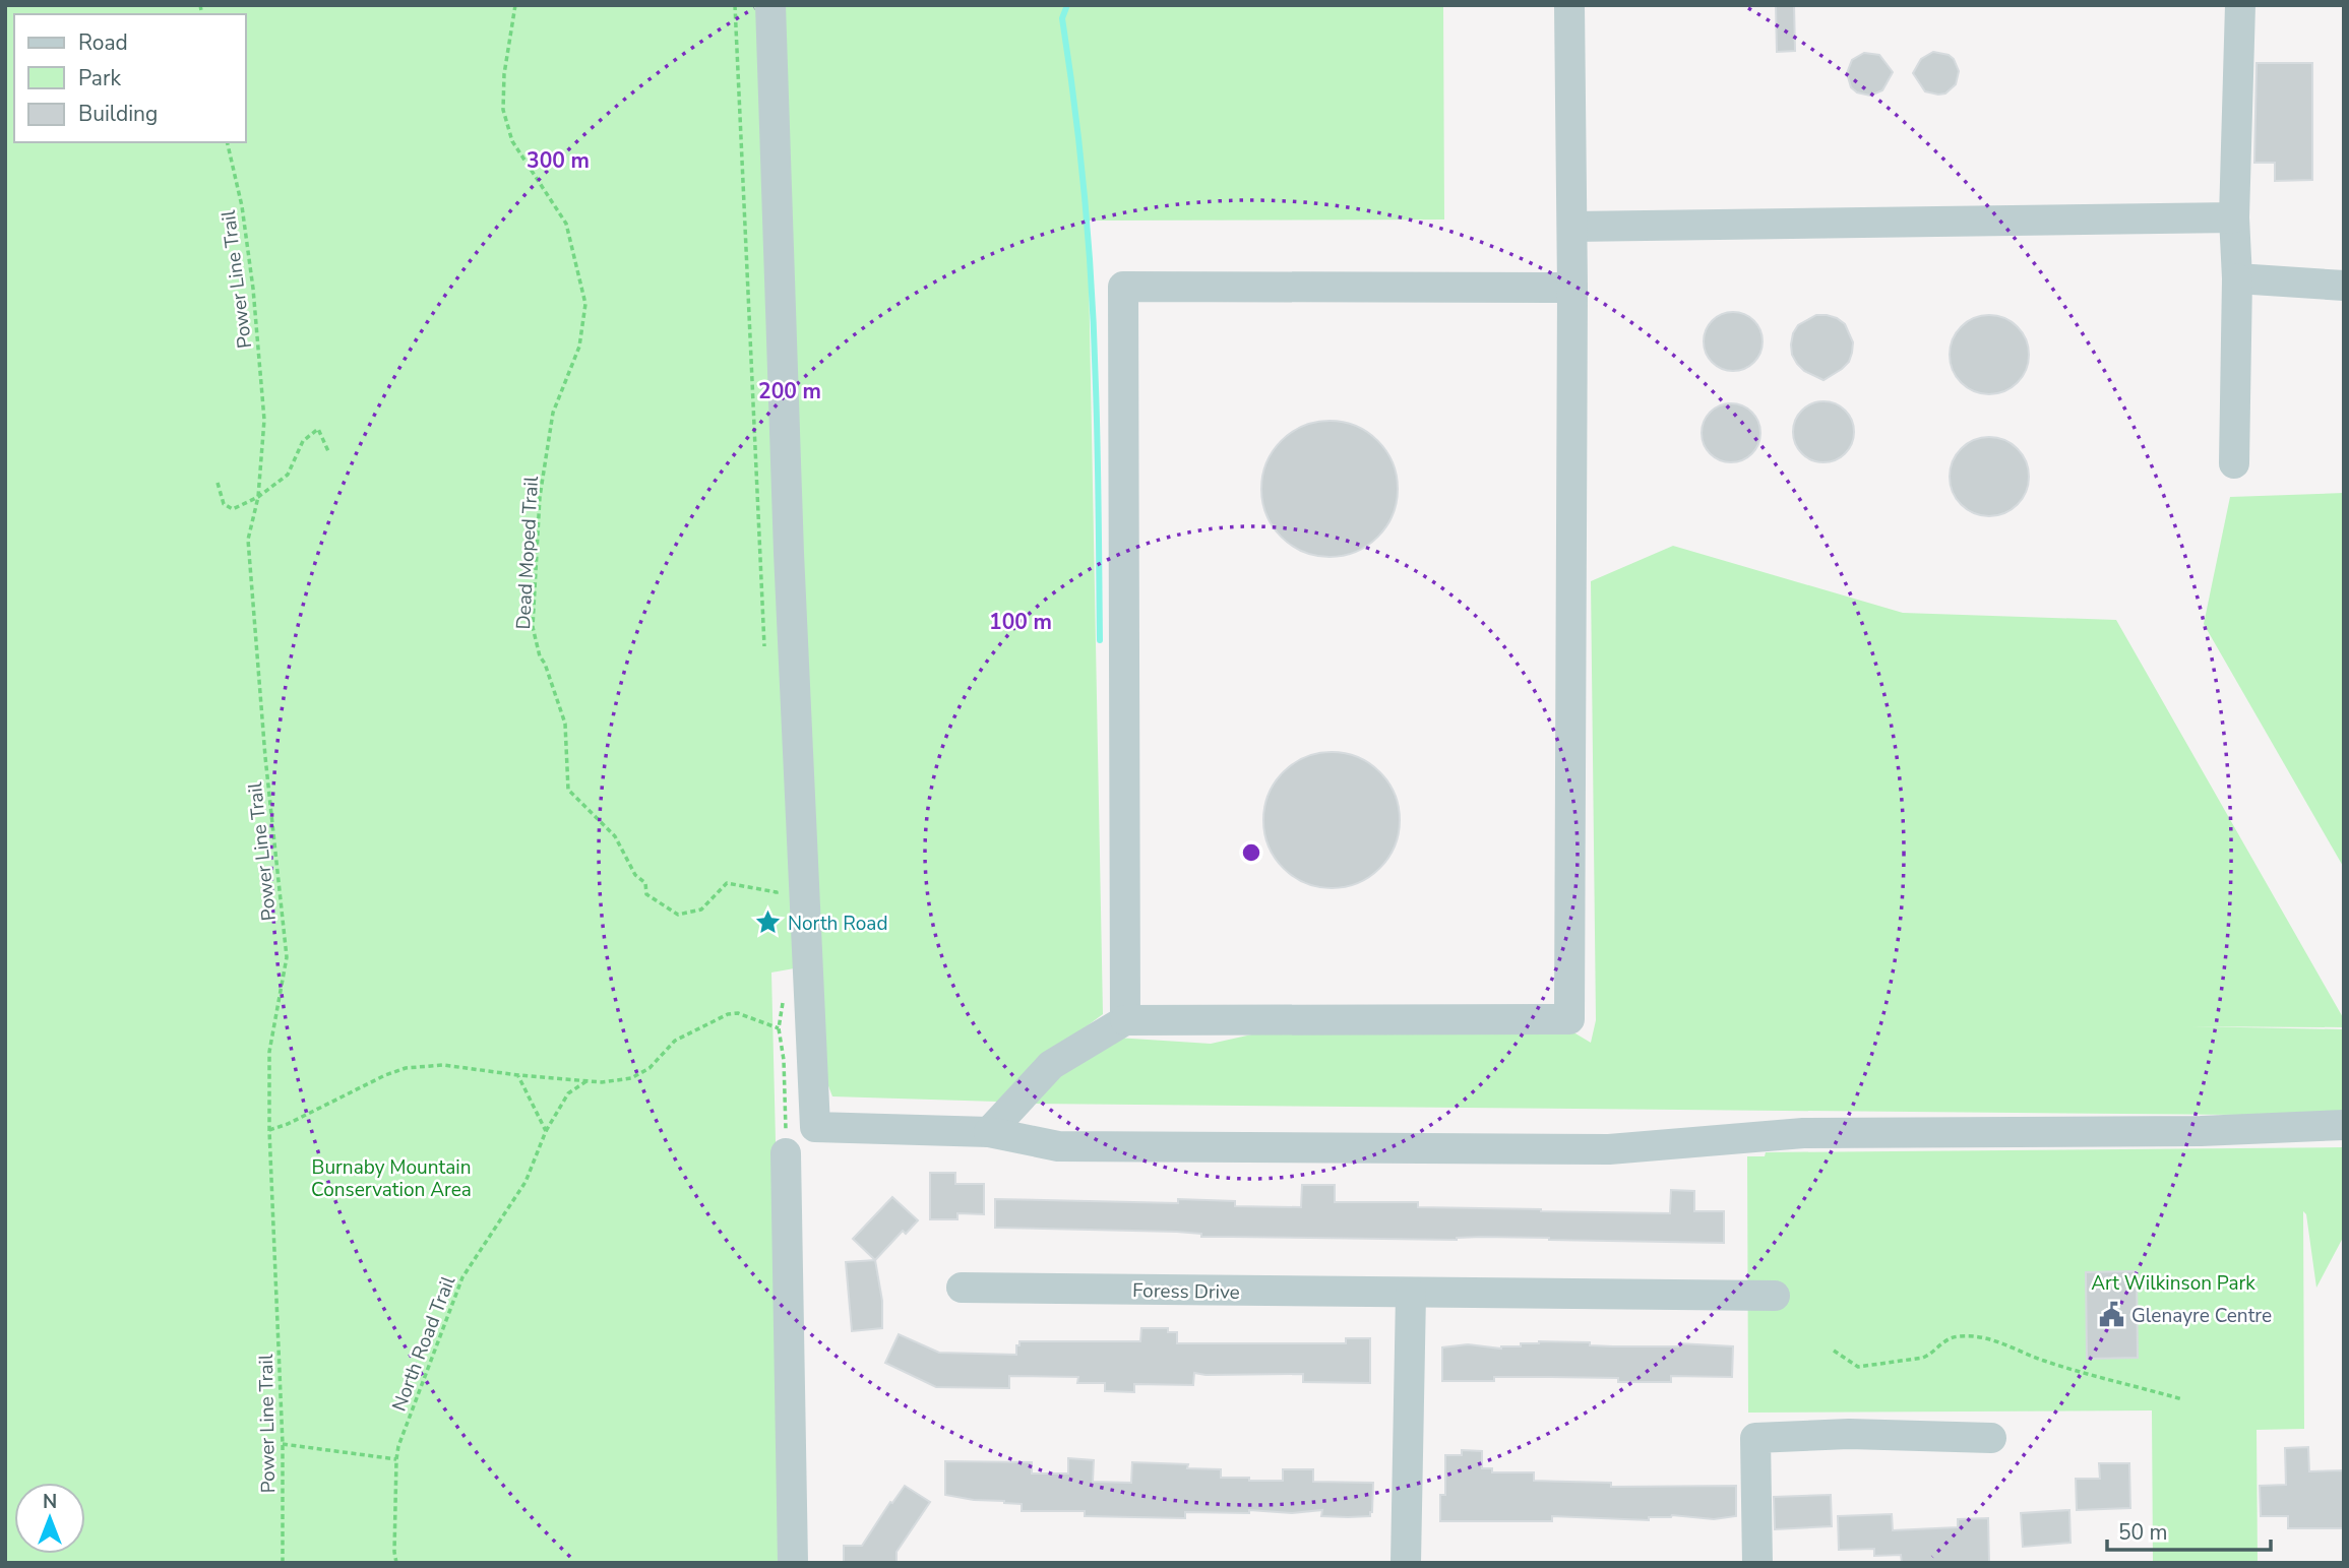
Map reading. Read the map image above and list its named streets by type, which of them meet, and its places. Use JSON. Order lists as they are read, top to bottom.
{
  "streets": {
    "street": ["Foress Drive"],
    "path": ["Power Line Trail", "Dead Moped Trail", "North Road Trail"]
  },
  "parks": ["Burnaby Mountain Conservation Area", "Art Wilkinson Park"],
  "places": {
    "place": ["North Road"],
    "public building": ["Glenayre Centre"]
  },
  "legend": ["Road", "Park", "Building"],
  "scale_bar": "50 m",
  "north": "top",
  "rings": ["300 m", "200 m", "100 m"]
}
